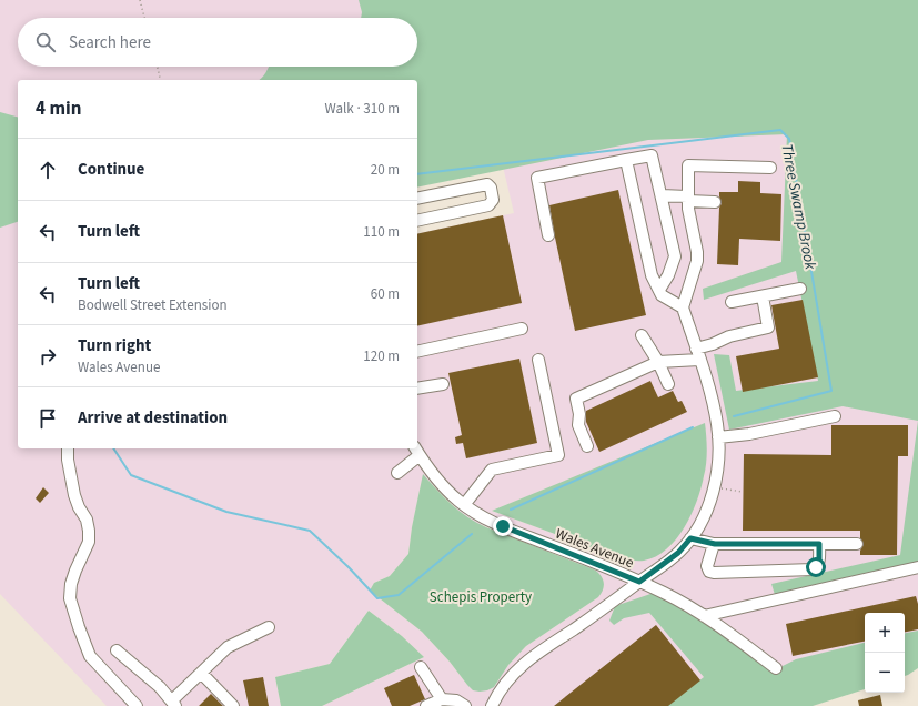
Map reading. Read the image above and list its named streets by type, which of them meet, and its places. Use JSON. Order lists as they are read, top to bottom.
{
  "streets": {
    "street": ["Wales Avenue"]
  },
  "water": ["Three Swamp Brook"],
  "parks": ["Schepis Property"],
  "page": {
    "search": "Search here",
    "heading": ["4 min", "Walk · 310 m"],
    "list": [
      ["Continue", "20 m"],
      ["Turn left", "110 m"],
      ["Turn left", "Bodwell Street Extension", "60 m"],
      ["Turn right", "Wales Avenue", "120 m"],
      "Arrive at destination"
    ],
    "map_buttons": ["+", "−"]
  }
}
